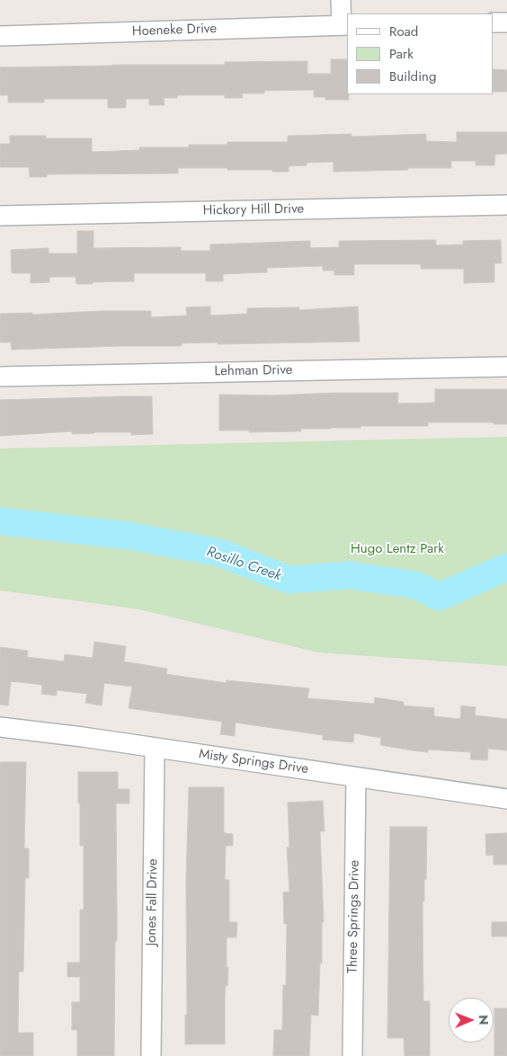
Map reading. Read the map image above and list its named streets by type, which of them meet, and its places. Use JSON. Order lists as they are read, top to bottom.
{
  "streets": {
    "street": [
      "Hoeneke Drive",
      "Hickory Hill Drive",
      "Lehman Drive",
      "Misty Springs Drive",
      "Jones Fall Drive",
      "Three Springs Drive"
    ]
  },
  "crossings": [
    ["Misty Springs Drive", "Jones Fall Drive"],
    ["Misty Springs Drive", "Three Springs Drive"]
  ],
  "water": ["Rosillo Creek"],
  "parks": ["Hugo Lentz Park"],
  "legend": ["Road", "Park", "Building"],
  "north": "right"
}
